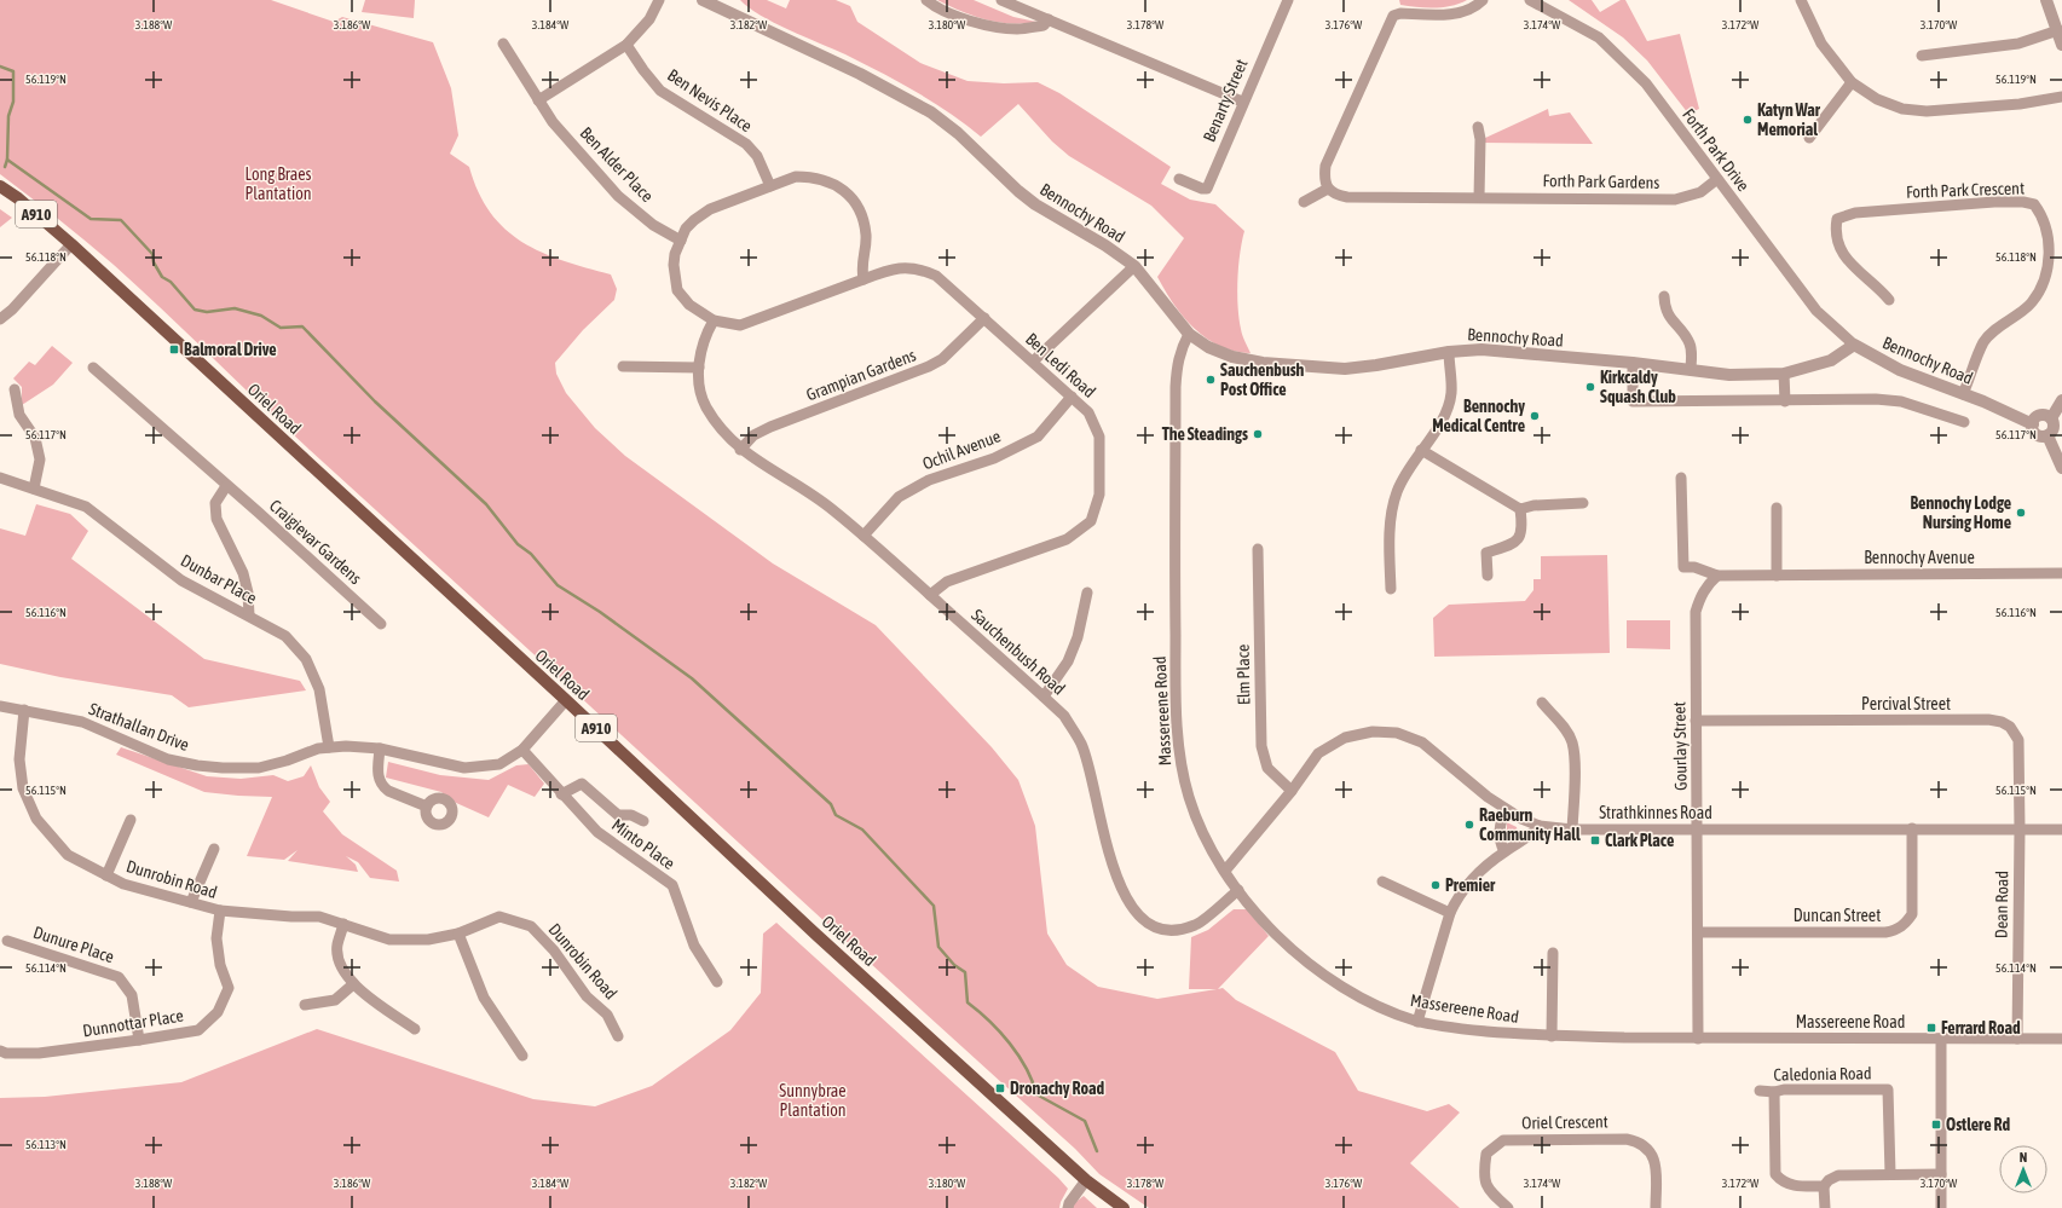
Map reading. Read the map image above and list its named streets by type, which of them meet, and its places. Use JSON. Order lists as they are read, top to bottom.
{
  "streets": {
    "main road": ["A910", "Oriel Road"],
    "street": [
      "Ben Nevis Place",
      "Benarty Street",
      "Forth Park Drive",
      "Ben Alder Place",
      "Forth Park Gardens",
      "Forth Park Crescent",
      "Bennochy Road",
      "Ben Ledi Road",
      "Grampian Gardens",
      "Ochil Avenue",
      "Craigievar Gardens",
      "Bennochy Avenue",
      "Dunbar Place",
      "Sauchenbush Road",
      "Elm Place",
      "Percival Street",
      "Massereene Road",
      "Strathallan Drive",
      "Gourlay Street",
      "Strathkinnes Road",
      "Minto Place",
      "Dunrobin Road",
      "Dean Road",
      "Duncan Street",
      "Dunure Place",
      "Dunnottar Place",
      "Caledonia Road",
      "Oriel Crescent"
    ]
  },
  "crossings": [
    ["Ben Nevis Place", "Ben Alder Place"],
    ["Ben Nevis Place", "Ben Ledi Road"],
    ["Ben Nevis Place", "Sauchenbush Road"],
    ["Forth Park Drive", "Forth Park Gardens"],
    ["Forth Park Drive", "Bennochy Road"],
    ["Ben Alder Place", "Ben Ledi Road"],
    ["Ben Alder Place", "Sauchenbush Road"],
    ["Forth Park Crescent", "Bennochy Road"],
    ["Bennochy Road", "Massereene Road"],
    ["Ben Ledi Road", "Grampian Gardens"],
    ["Ben Ledi Road", "Ochil Avenue"],
    ["Ben Ledi Road", "Sauchenbush Road"],
    ["Grampian Gardens", "Sauchenbush Road"],
    ["Oriel Road", "Strathallan Drive"],
    ["Ochil Avenue", "Sauchenbush Road"],
    ["Bennochy Avenue", "Gourlay Street"],
    ["Dunbar Place", "Strathallan Drive"],
    ["Sauchenbush Road", "Massereene Road"],
    ["Elm Place", "Strathkinnes Road"],
    ["Percival Street", "Gourlay Street"],
    ["Percival Street", "Strathkinnes Road"],
    ["Percival Street", "Dean Road"],
    ["Massereene Road", "Gourlay Street"],
    ["Massereene Road", "Strathkinnes Road"],
    ["Massereene Road", "Dean Road"],
    ["Strathallan Drive", "Minto Place"],
    ["Strathallan Drive", "Dunrobin Road"],
    ["Gourlay Street", "Strathkinnes Road"],
    ["Gourlay Street", "Duncan Street"],
    ["Strathkinnes Road", "Dean Road"],
    ["Strathkinnes Road", "Duncan Street"],
    ["Dunrobin Road", "Dunnottar Place"],
    ["Dunure Place", "Dunnottar Place"]
  ],
  "parks": ["Long Braes Plantation", "Sunnybrae Plantation"],
  "places": {
    "other": [
      "Katyn War Memorial",
      "Sauchenbush Post Office",
      "Kirkcaldy Squash Club",
      "Bennochy Medical Centre",
      "The Steadings",
      "Bennochy Lodge Nursing Home",
      "Raeburn Community Hall",
      "Premier"
    ],
    "transit": [
      "Balmoral Drive",
      "Clark Place",
      "Ferrard Road",
      "Dronachy Road",
      "Ostlere Rd"
    ]
  },
  "north": "top",
  "coordinates": [
    "3.188°W",
    "3.186°W",
    "3.184°W",
    "3.182°W",
    "3.180°W",
    "3.178°W",
    "3.176°W",
    "3.174°W",
    "3.172°W",
    "3.170°W",
    "56.119°N",
    "56.118°N",
    "56.117°N",
    "56.116°N",
    "56.115°N",
    "56.114°N",
    "56.113°N"
  ]
}
